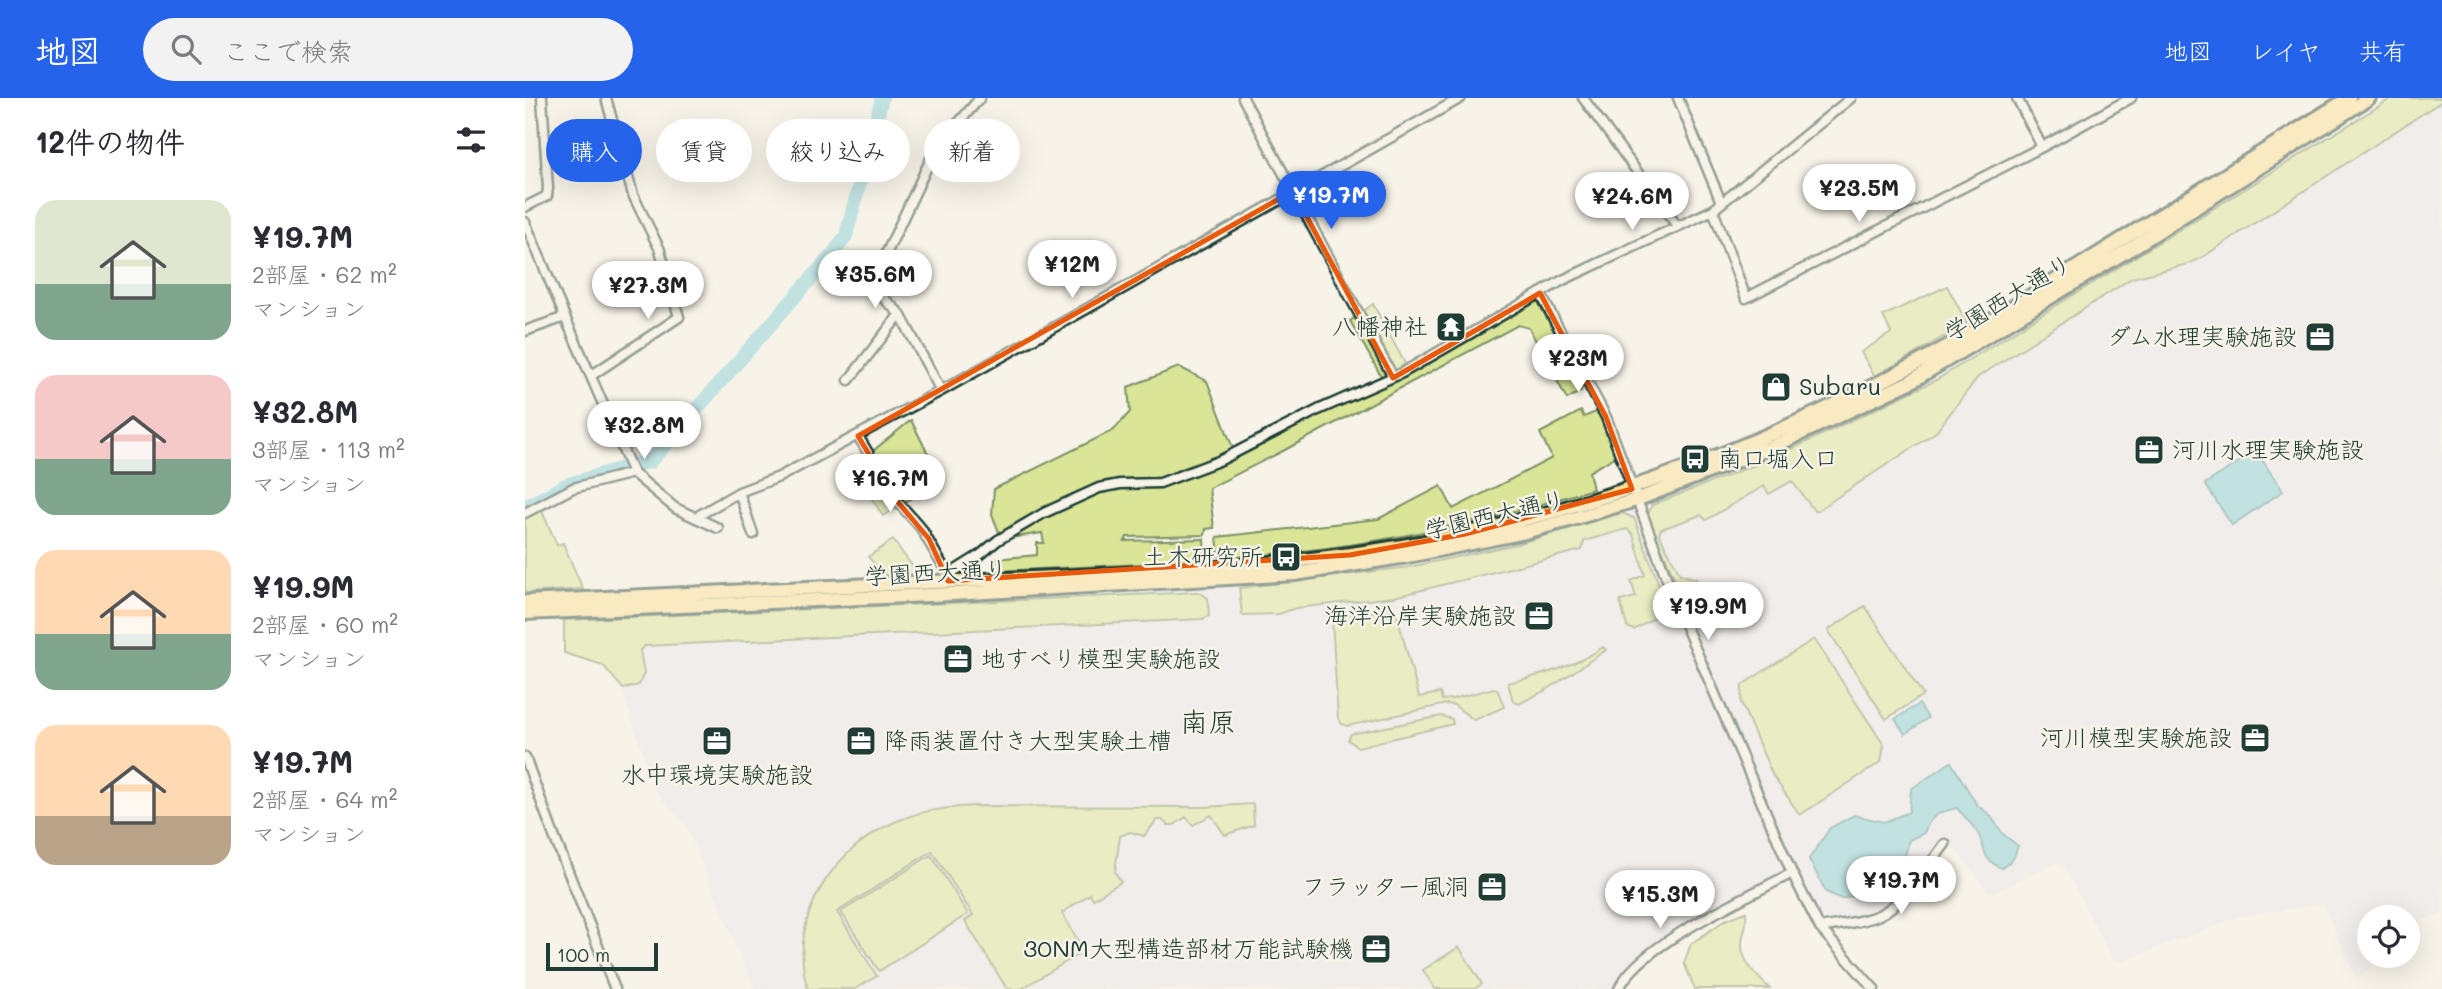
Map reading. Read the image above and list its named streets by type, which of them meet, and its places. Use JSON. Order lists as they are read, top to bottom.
{
  "streets": {
    "highway": ["学園西大通り"]
  },
  "districts": ["南原"],
  "places": {
    "temple": ["八幡神社"],
    "office": [
      "ダム水理実験施設",
      "河川水理実験施設",
      "海洋沿岸実験施設",
      "地すべり模型実験施設",
      "河川模型実験施設",
      "水中環境実験施設",
      "降雨装置付き大型実験土槽",
      "フラッター風洞",
      "30NM大型構造部材万能試験機"
    ],
    "shop": ["Subaru"],
    "bus stop": ["南口堀入口", "土木研究所"]
  },
  "scale_bar": "100 m",
  "page": {
    "header": "地図",
    "search": "ここで検索",
    "nav": ["地図", "レイヤ", "共有"],
    "heading": "12件の物件",
    "chip": [
      "購入",
      "賃貸",
      "絞り込み",
      "新着"
    ],
    "price": [
      "¥23.5M",
      "¥19.7M",
      "¥24.6M",
      "¥12M",
      "¥35.6M",
      "¥27.3M",
      "¥23M",
      "¥32.8M",
      "¥16.7M",
      "¥19.9M",
      "¥19.7M",
      "¥15.3M"
    ],
    "list": [
      {
        "name": "¥19.7M",
        "note": "2部屋 · 62 m² · マンション"
      },
      {
        "name": "¥32.8M",
        "note": "3部屋 · 113 m² · マンション"
      },
      {
        "name": "¥19.9M",
        "note": "2部屋 · 60 m² · マンション"
      },
      {
        "name": "¥19.7M",
        "note": "2部屋 · 64 m² · マンション"
      }
    ],
    "scale": "100 m"
  }
}
